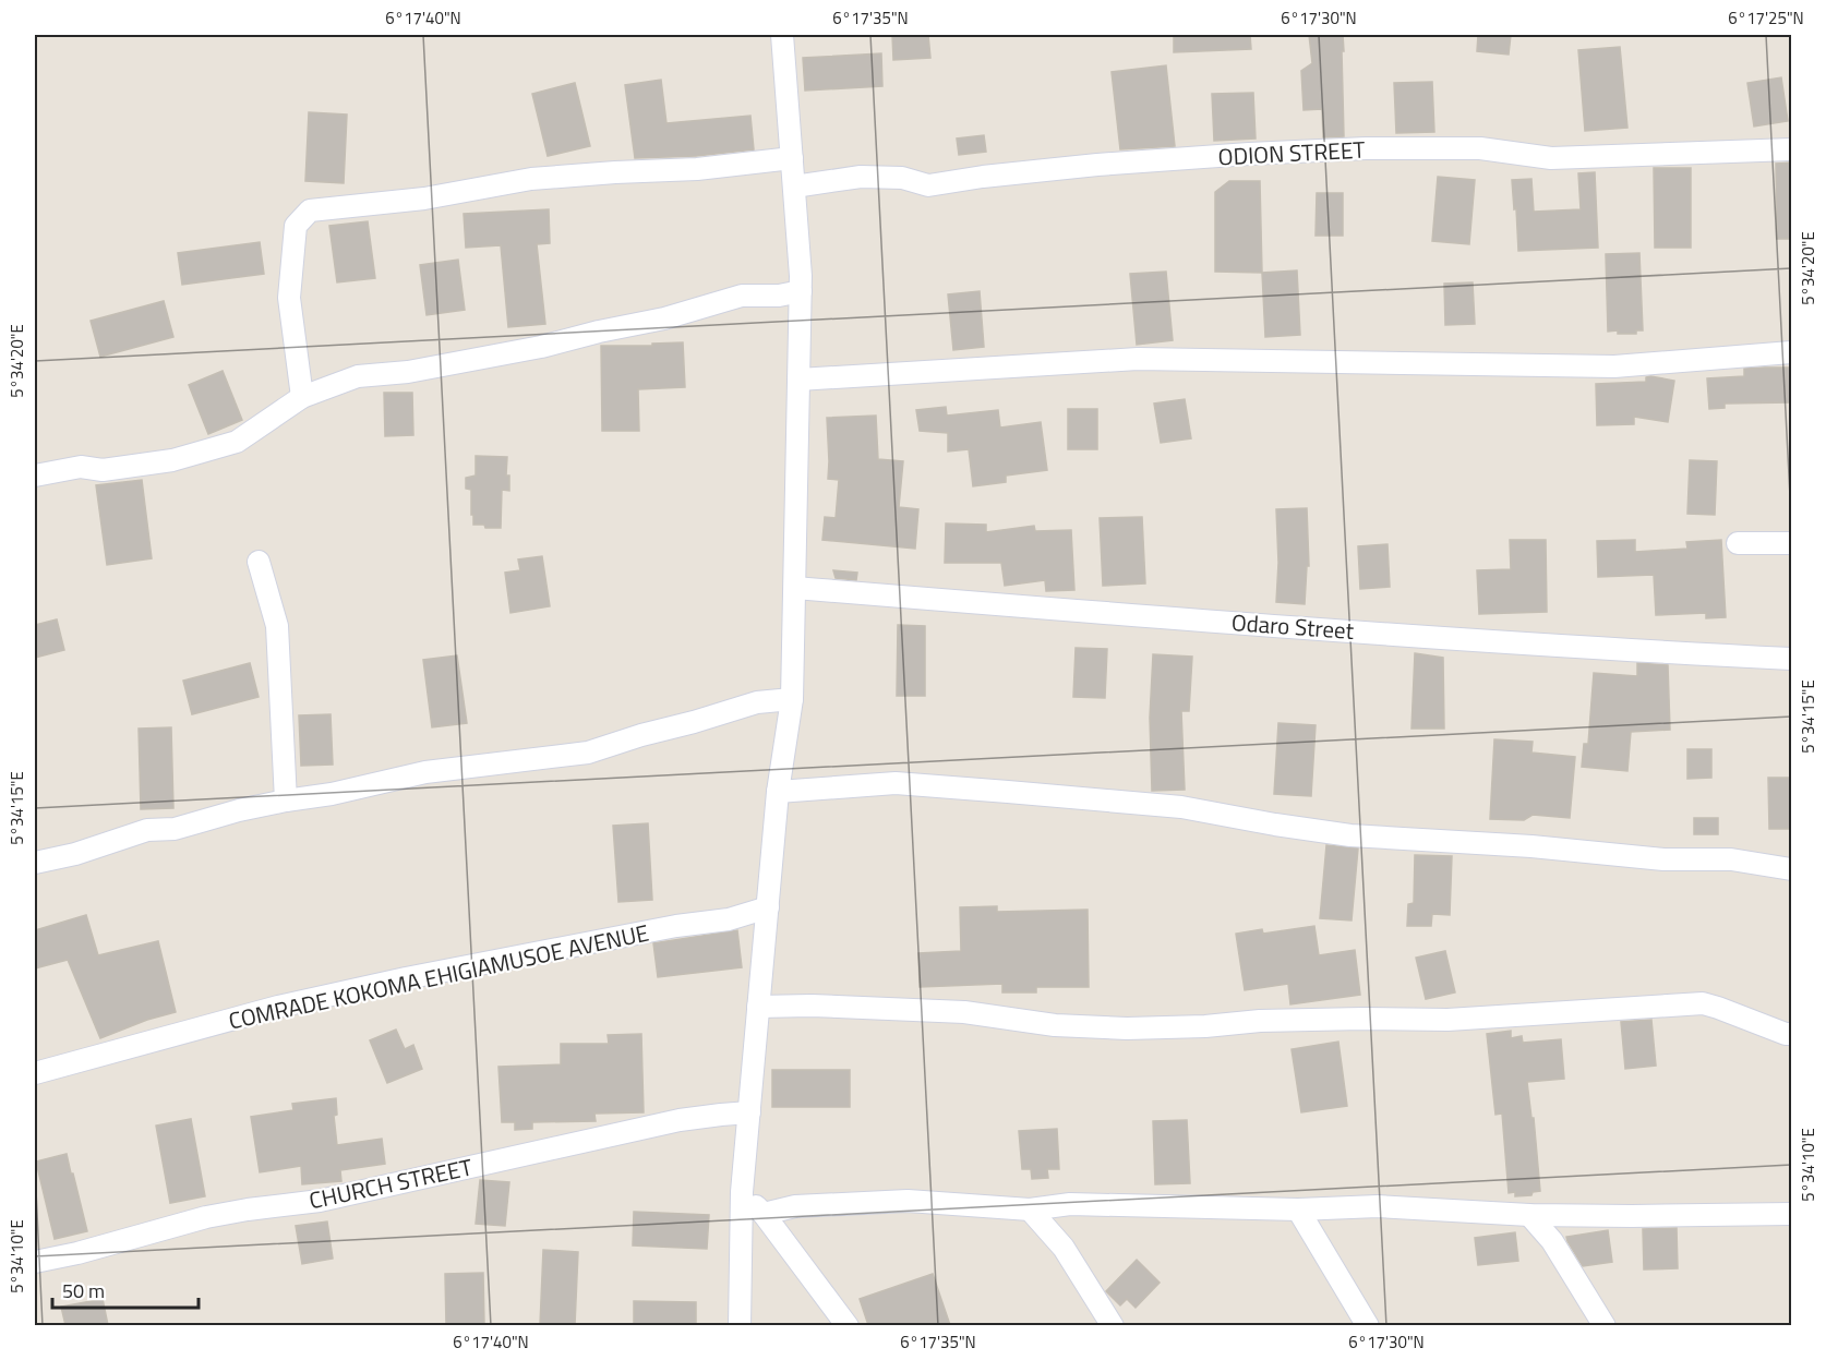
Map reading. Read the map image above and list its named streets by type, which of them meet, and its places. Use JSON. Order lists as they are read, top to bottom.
{
  "streets": {
    "street": [
      "ODION STREET",
      "Odaro Street",
      "COMRADE KOKOMA EHIGIAMUSOE AVENUE",
      "CHURCH STREET"
    ]
  },
  "scale_bar": "50 m",
  "coordinates": [
    "6°17'40\"N",
    "6°17'35\"N",
    "6°17'30\"N",
    "6°17'25\"N",
    "5°34'20\"E",
    "5°34'15\"E",
    "5°34'10\"E"
  ]
}
